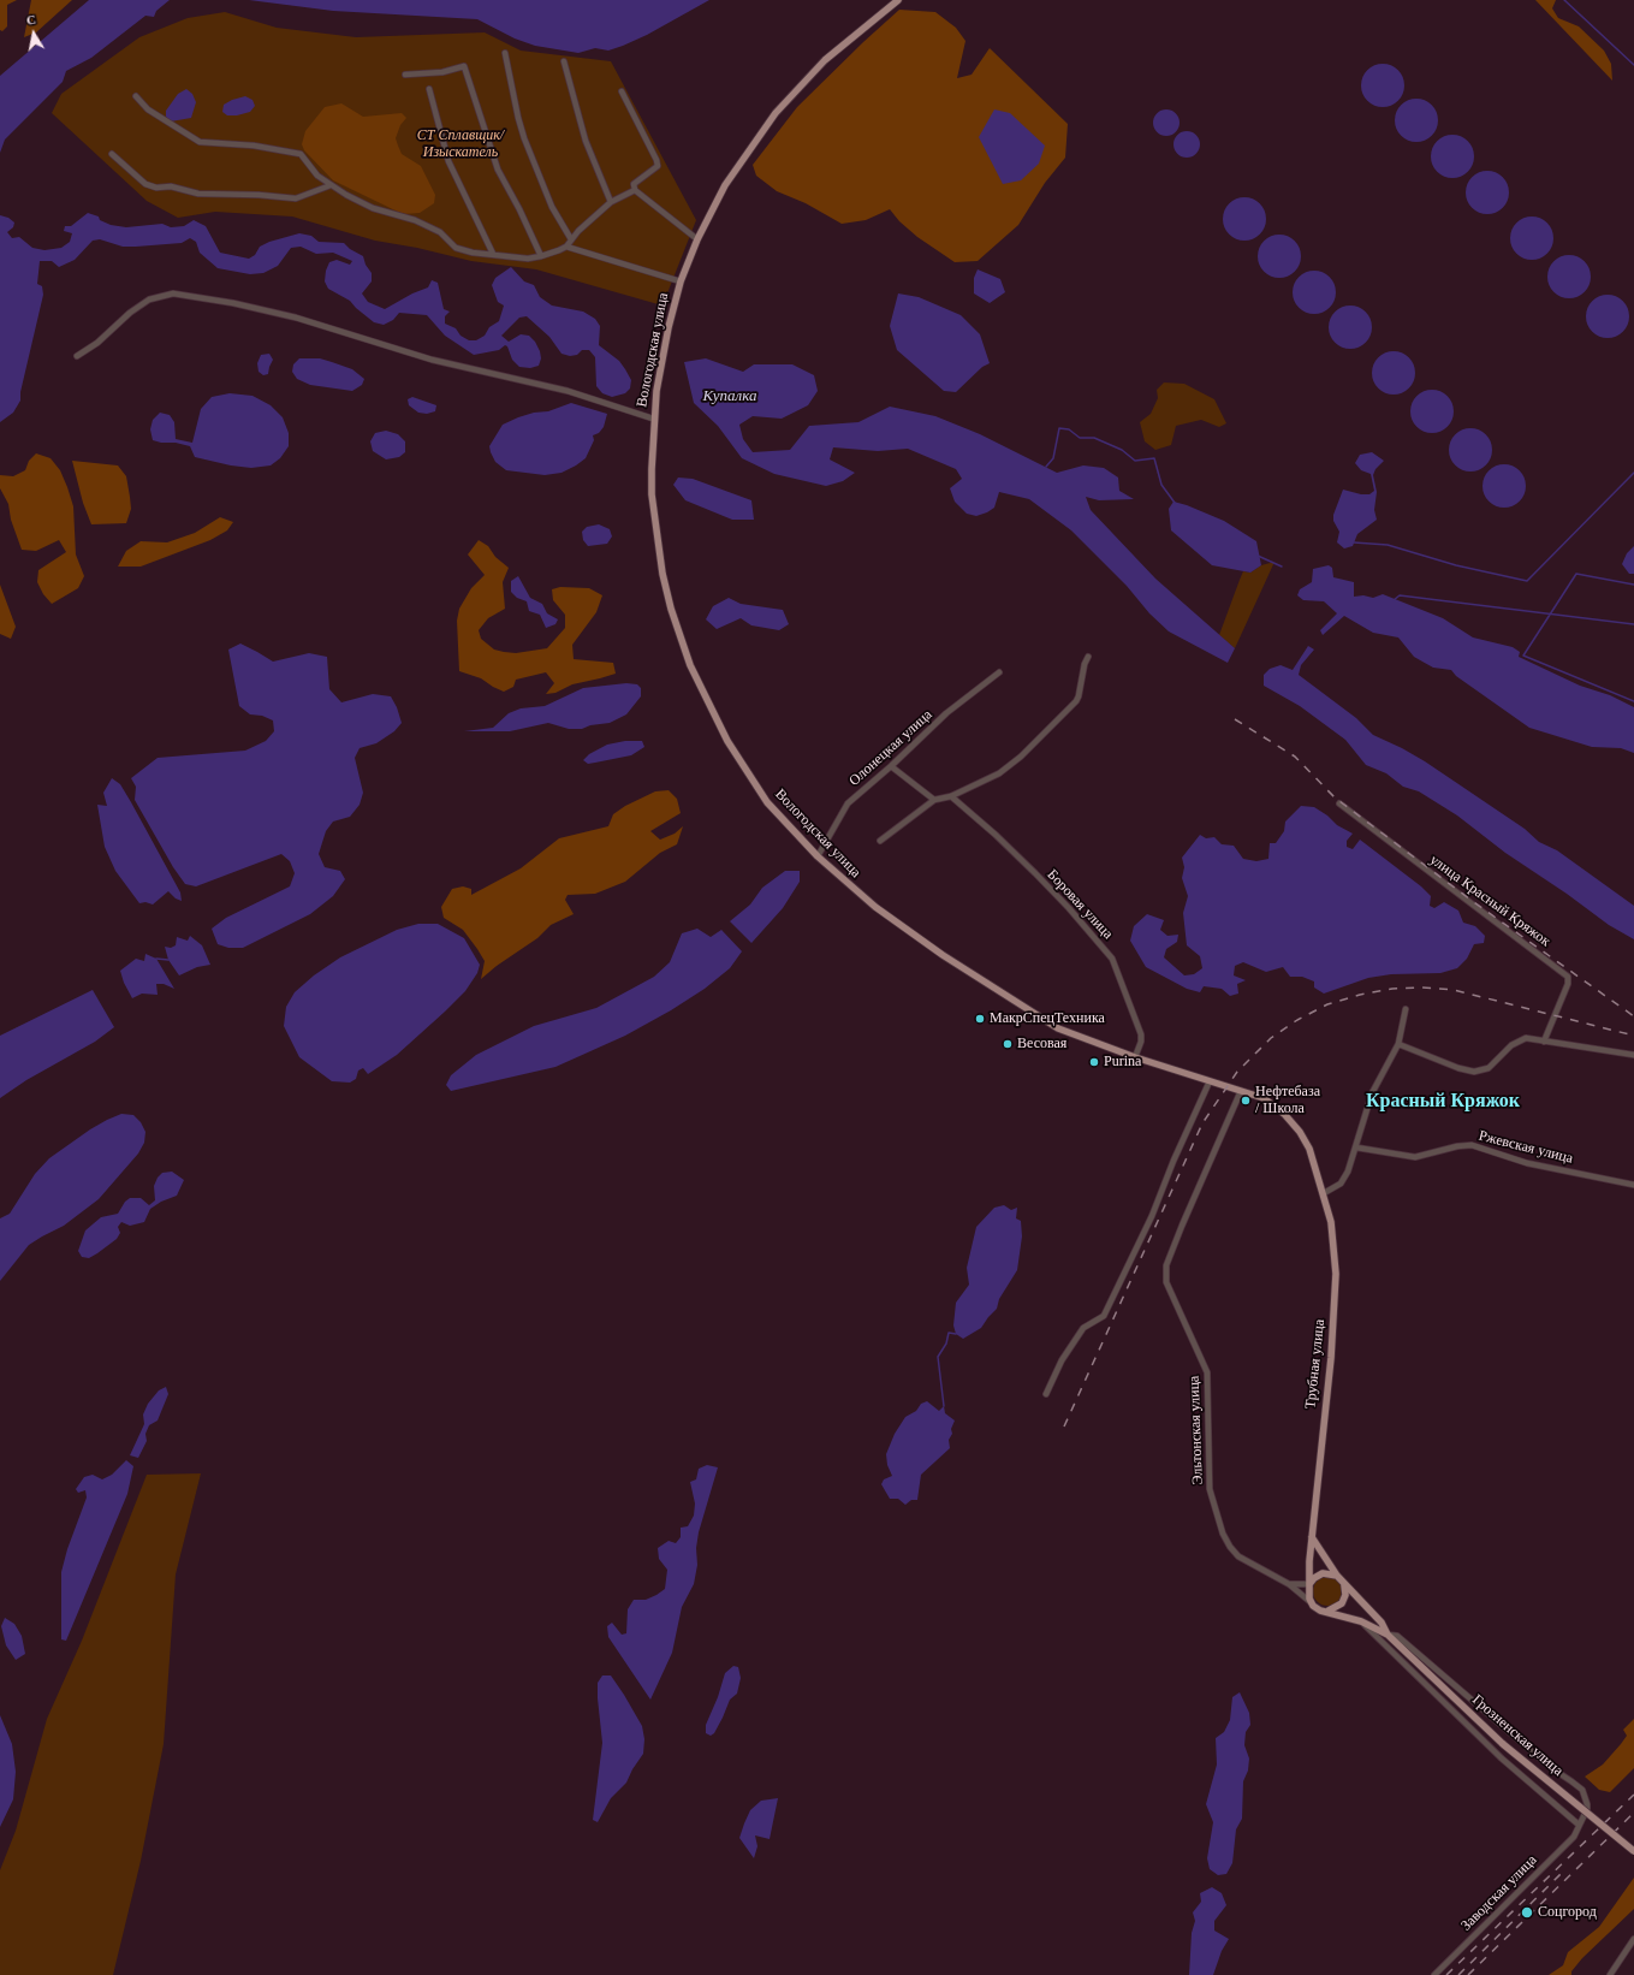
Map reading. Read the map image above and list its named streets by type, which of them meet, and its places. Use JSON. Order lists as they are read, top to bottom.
{
  "streets": {
    "main road": ["Вологодская улица", "Трубная улица", "Грозненская улица"],
    "street": [
      "Олонецкая улица",
      "улица Красный Кряжок",
      "Боровая улица",
      "Ржевская улица",
      "Эльтонская улица",
      "Заводская улица"
    ]
  },
  "crossings": [
    ["Вологодская улица", "Олонецкая улица"],
    ["Вологодская улица", "Боровая улица"],
    ["Вологодская улица", "Трубная улица"],
    ["Вологодская улица", "Эльтонская улица"],
    ["Трубная улица", "Эльтонская улица"],
    ["Грозненская улица", "Заводская улица"]
  ],
  "districts": ["Красный Кряжок"],
  "water": ["Купалка"],
  "parks": ["СТ Сплавщик/ Изыскатель"],
  "places": [
    "МакрСпецТехника",
    "Весовая",
    "Purina",
    "Нефтебаза / Школа",
    "Соцгород"
  ],
  "north": "top"
}
